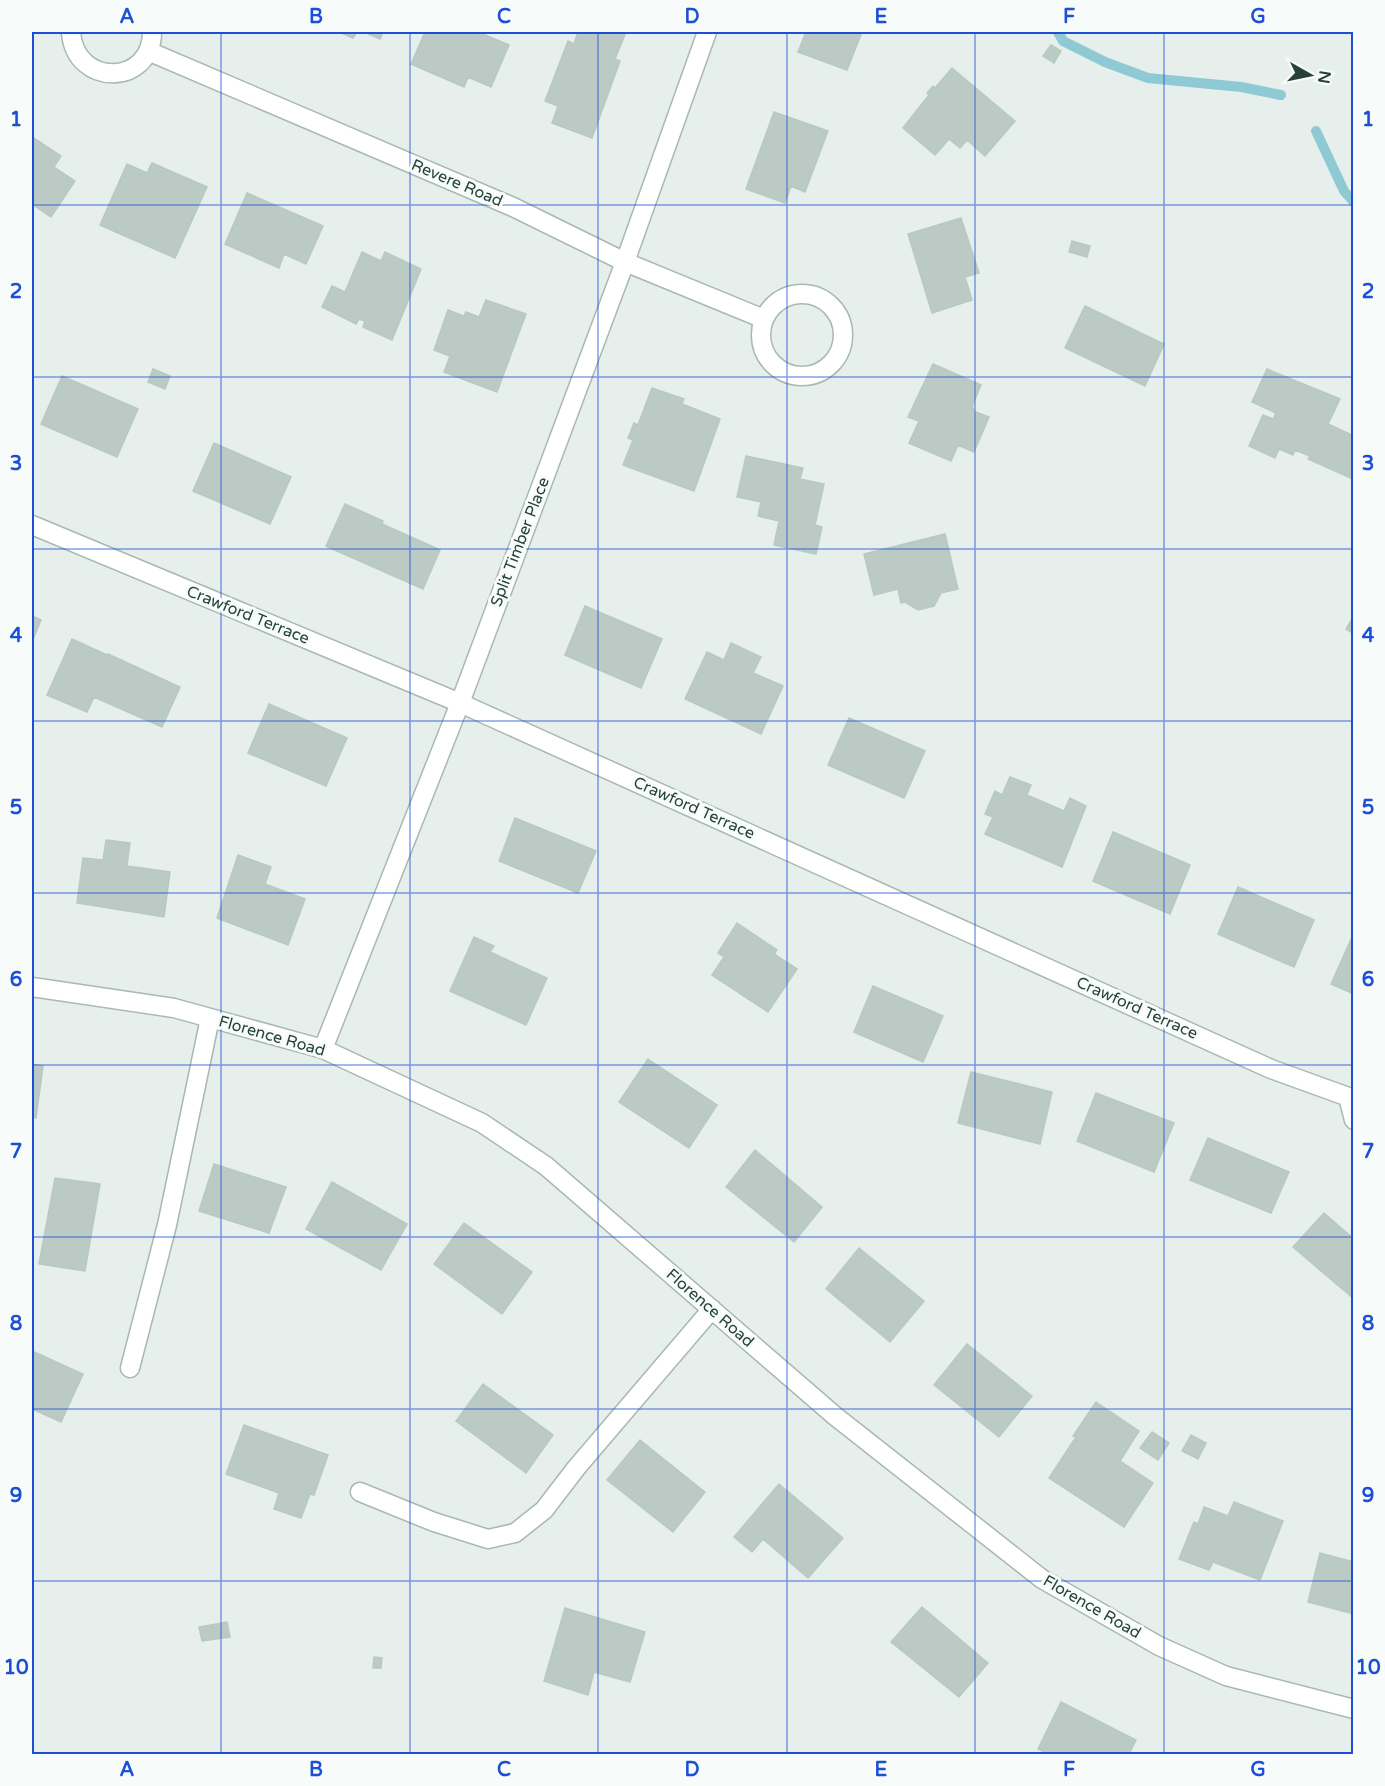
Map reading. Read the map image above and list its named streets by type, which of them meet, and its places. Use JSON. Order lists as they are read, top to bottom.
{
  "streets": {
    "street": [
      "Revere Road",
      "Split Timber Place",
      "Crawford Terrace",
      "Florence Road"
    ]
  },
  "crossings": [
    ["Revere Road", "Split Timber Place"],
    ["Split Timber Place", "Crawford Terrace"],
    ["Split Timber Place", "Florence Road"]
  ],
  "north": "right",
  "grid": {
    "columns": [
      "A",
      "B",
      "C",
      "D",
      "E",
      "F",
      "G"
    ],
    "rows": [
      "1",
      "2",
      "3",
      "4",
      "5",
      "6",
      "7",
      "8",
      "9",
      "10"
    ]
  }
}
